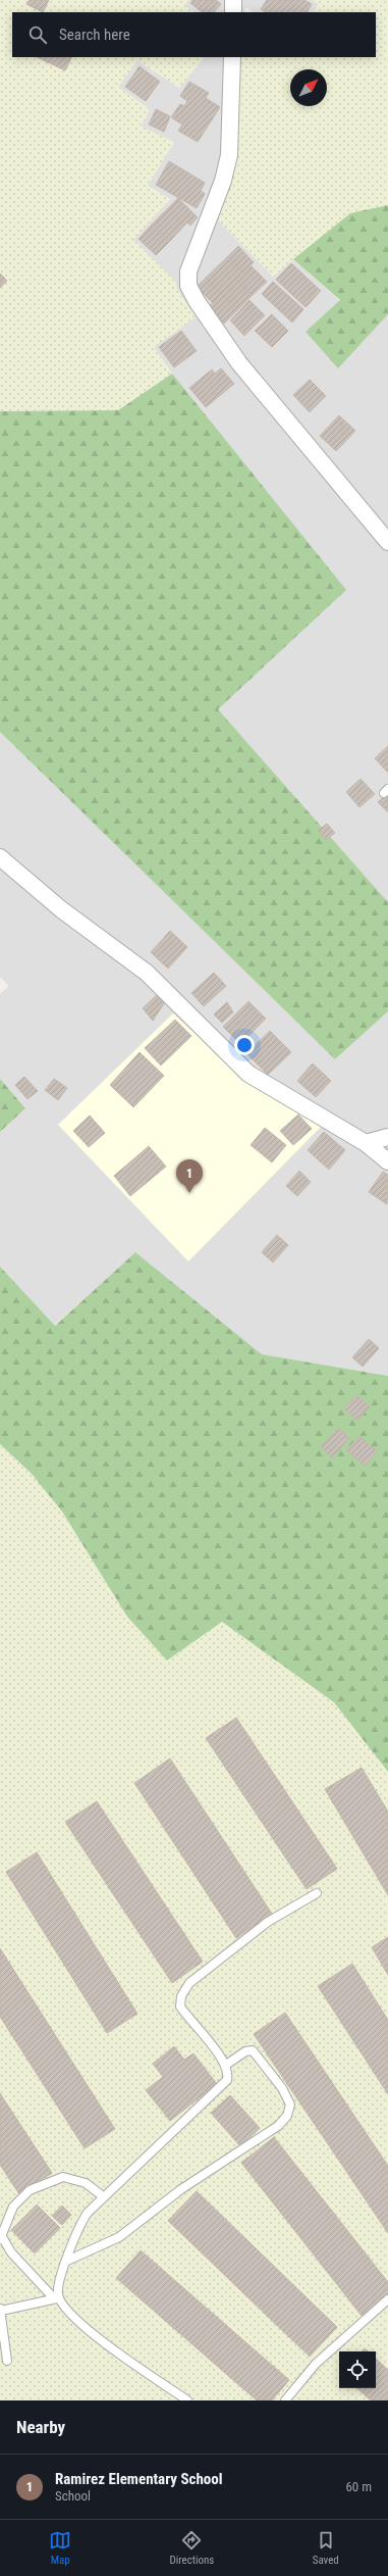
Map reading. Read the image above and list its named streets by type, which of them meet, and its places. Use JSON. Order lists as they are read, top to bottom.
{
  "north": "top right",
  "page": {
    "search": "Search here",
    "pins": "1",
    "heading": "Nearby",
    "list": [
      {
        "mark": "1",
        "name": "Ramirez Elementary School",
        "note": "School",
        "value": "60 m"
      }
    ],
    "nav": ["Map", "Directions", "Saved"]
  }
}
